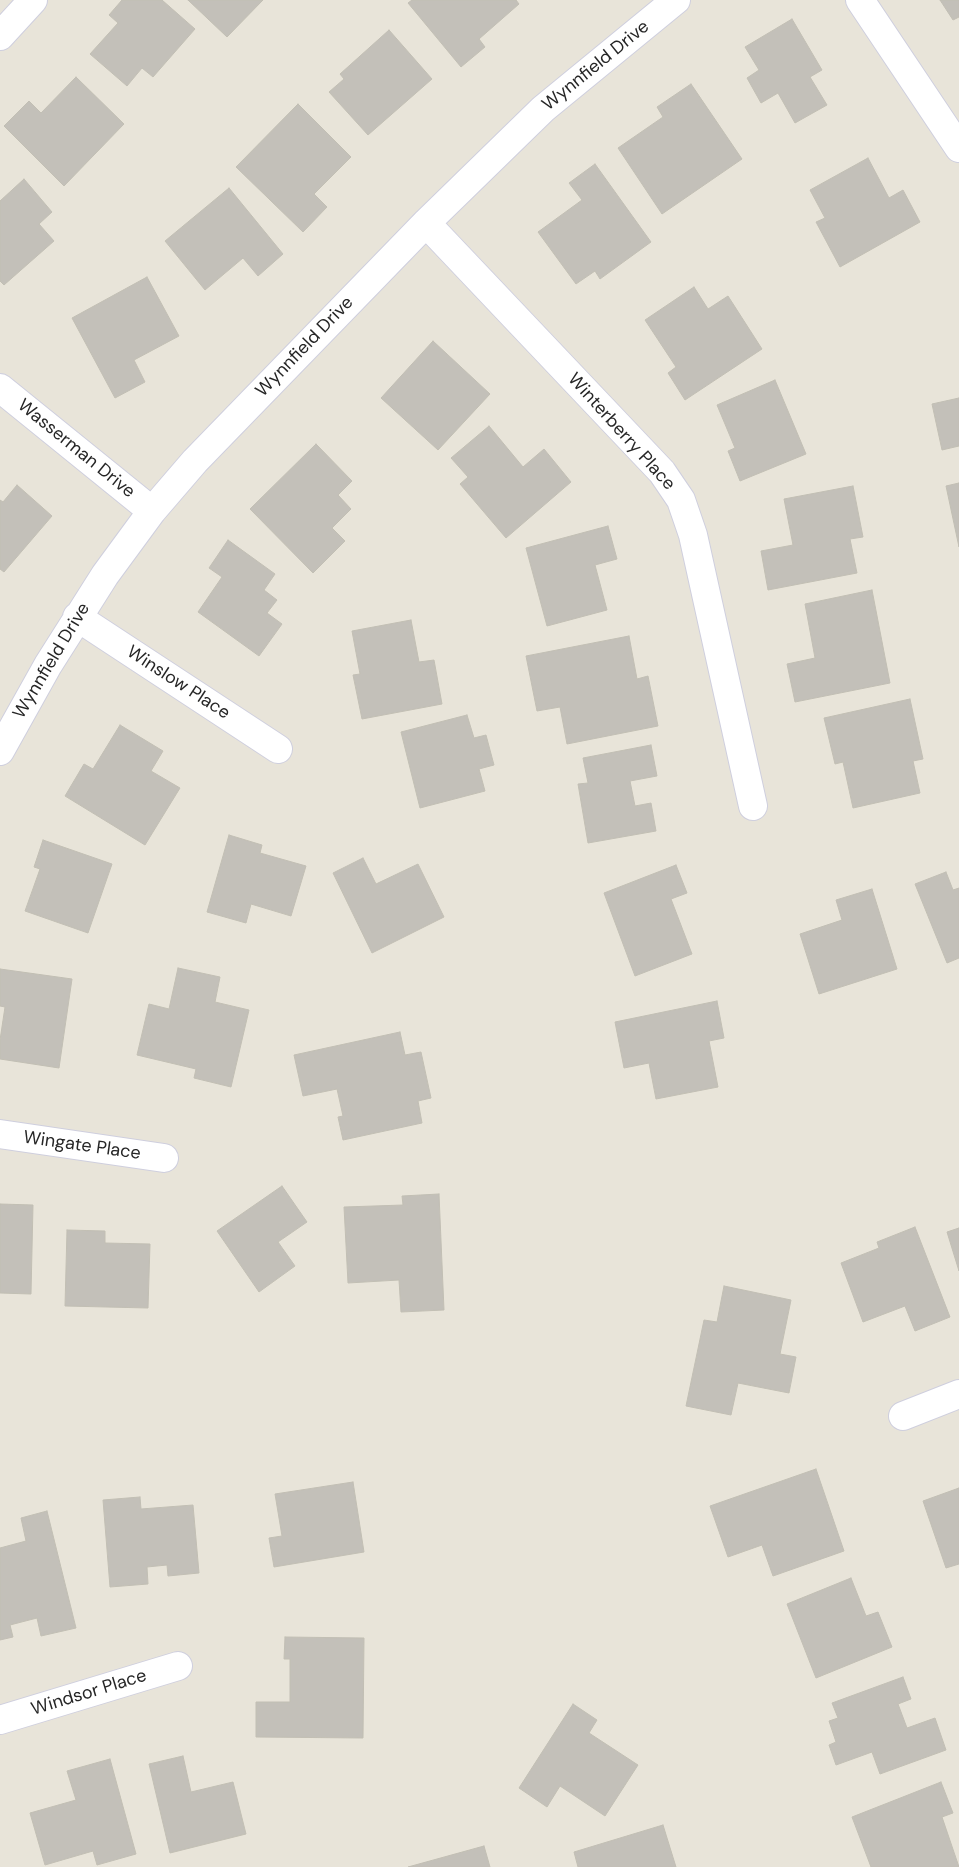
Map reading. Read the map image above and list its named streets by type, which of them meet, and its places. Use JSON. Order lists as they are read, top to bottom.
{
  "streets": {
    "street": [
      "Wynnfield Drive",
      "Winterberry Place",
      "Wasserman Drive",
      "Winslow Place",
      "Wingate Place",
      "Windsor Place"
    ]
  },
  "crossings": [
    ["Wynnfield Drive", "Winterberry Place"],
    ["Wynnfield Drive", "Wasserman Drive"],
    ["Wynnfield Drive", "Winslow Place"]
  ]
}
